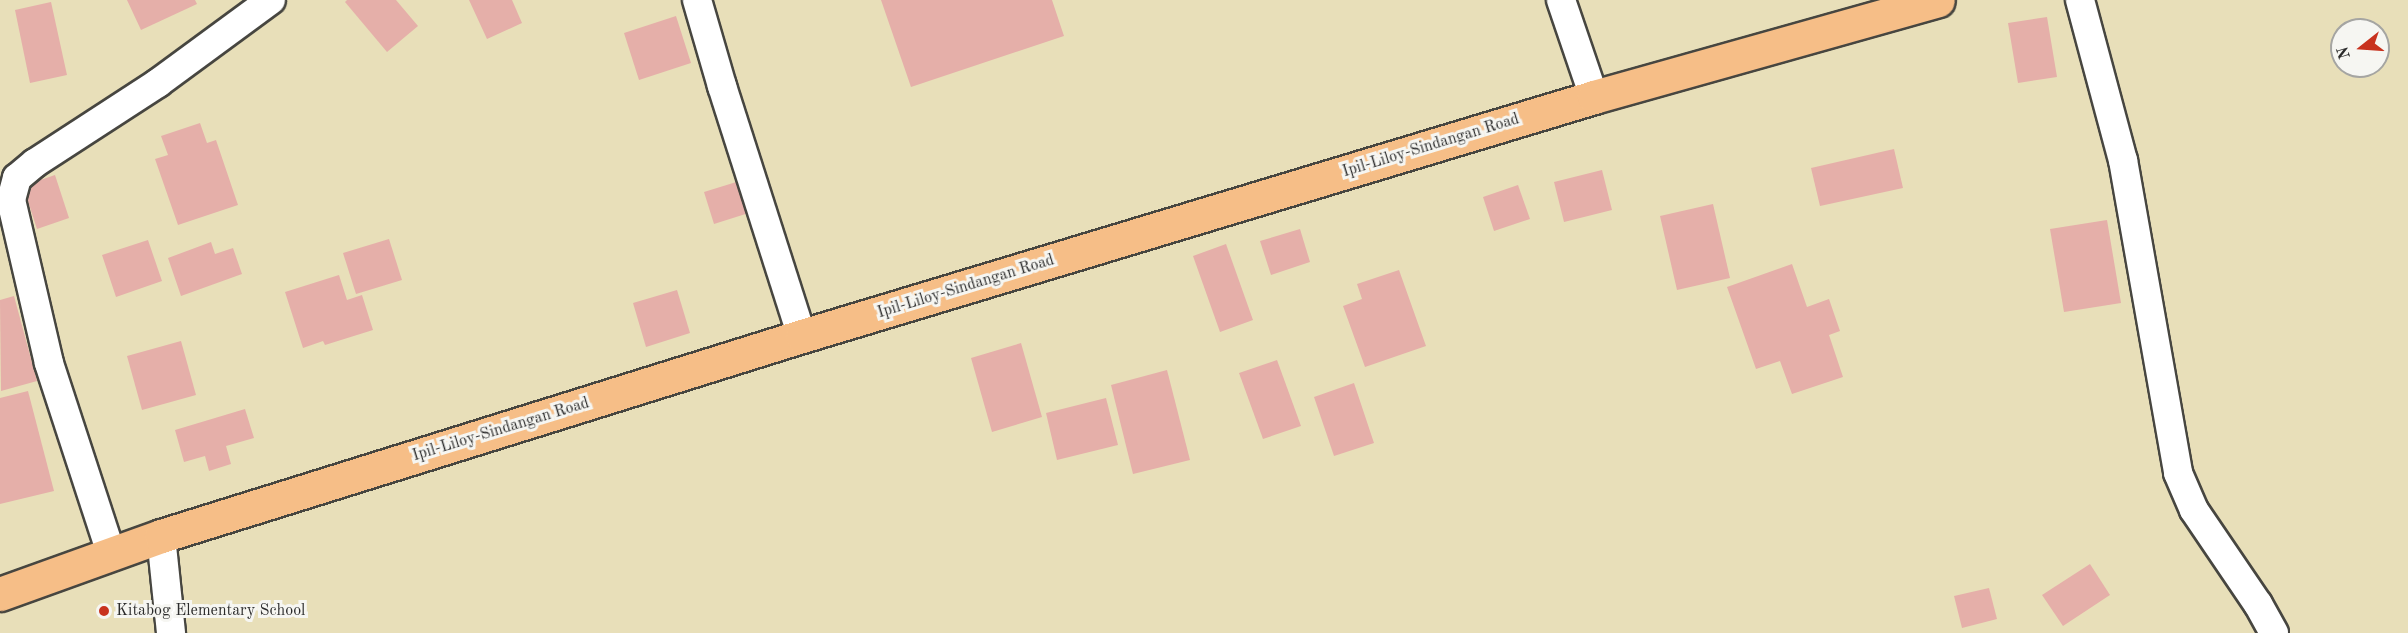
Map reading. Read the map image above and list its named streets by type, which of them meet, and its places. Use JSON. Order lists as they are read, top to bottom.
{
  "streets": {
    "highway": ["Ipil-Liloy-Sindangan Road"]
  },
  "places": ["Kitabog Elementary School"],
  "north": "left"
}
